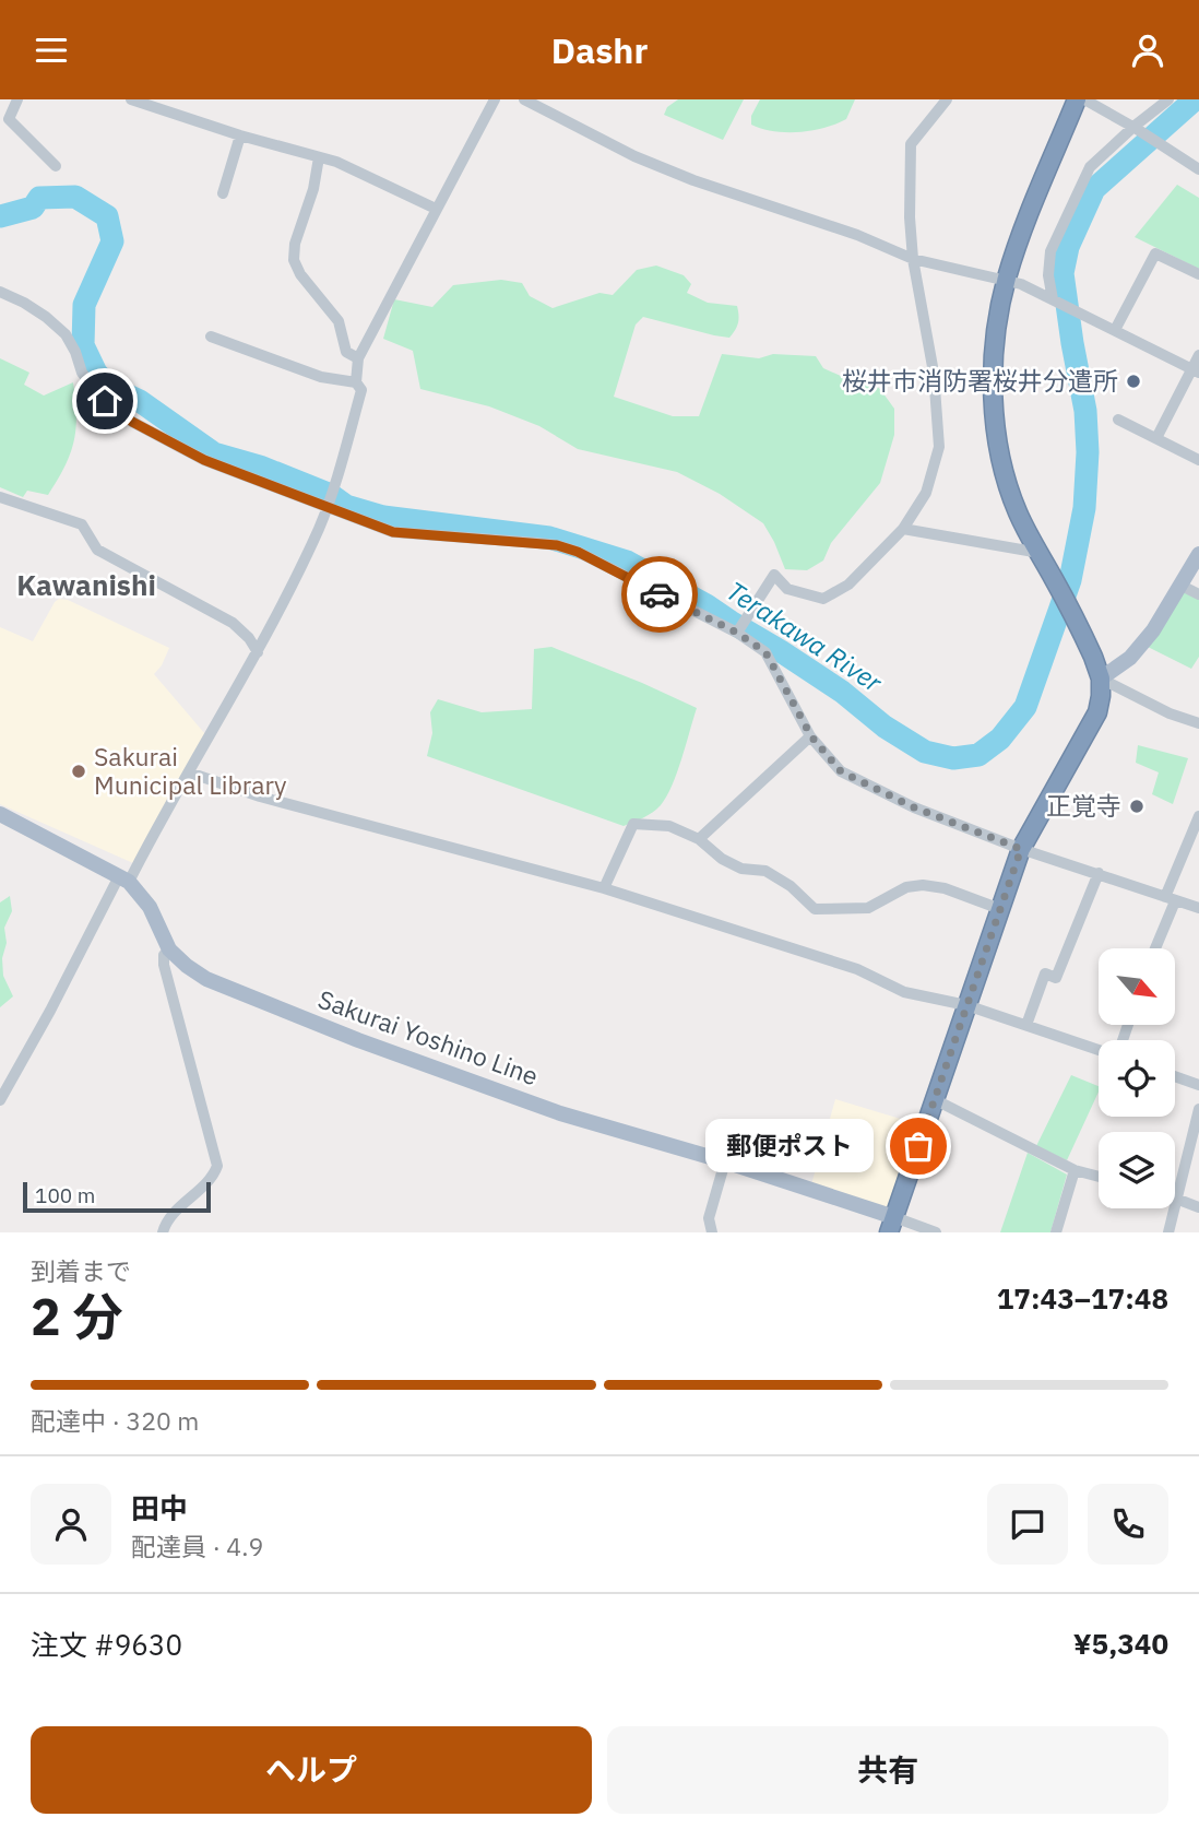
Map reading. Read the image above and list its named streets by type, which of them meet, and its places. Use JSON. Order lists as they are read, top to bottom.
{
  "streets": {
    "main road": ["Sakurai Yoshino Line"]
  },
  "districts": ["Kawanishi"],
  "water": ["Terakawa River"],
  "places": [
    "桜井市消防署桜井分遣所",
    "Sakurai Municipal Library",
    "正覚寺",
    "郵便ポスト"
  ],
  "scale_bar": "100 m",
  "north": "bottom right",
  "page": {
    "header": "Dashr",
    "bubble": "郵便ポスト",
    "scale": "100 m",
    "heading": ["2 分", "到着まで", "17:43–17:48"],
    "panel": [
      "田中",
      "配達員 · 4.9",
      "注文 #9630",
      "¥5,340"
    ],
    "bar": "配達中 · 320 m",
    "buttons": ["ヘルプ", "共有"]
  }
}
